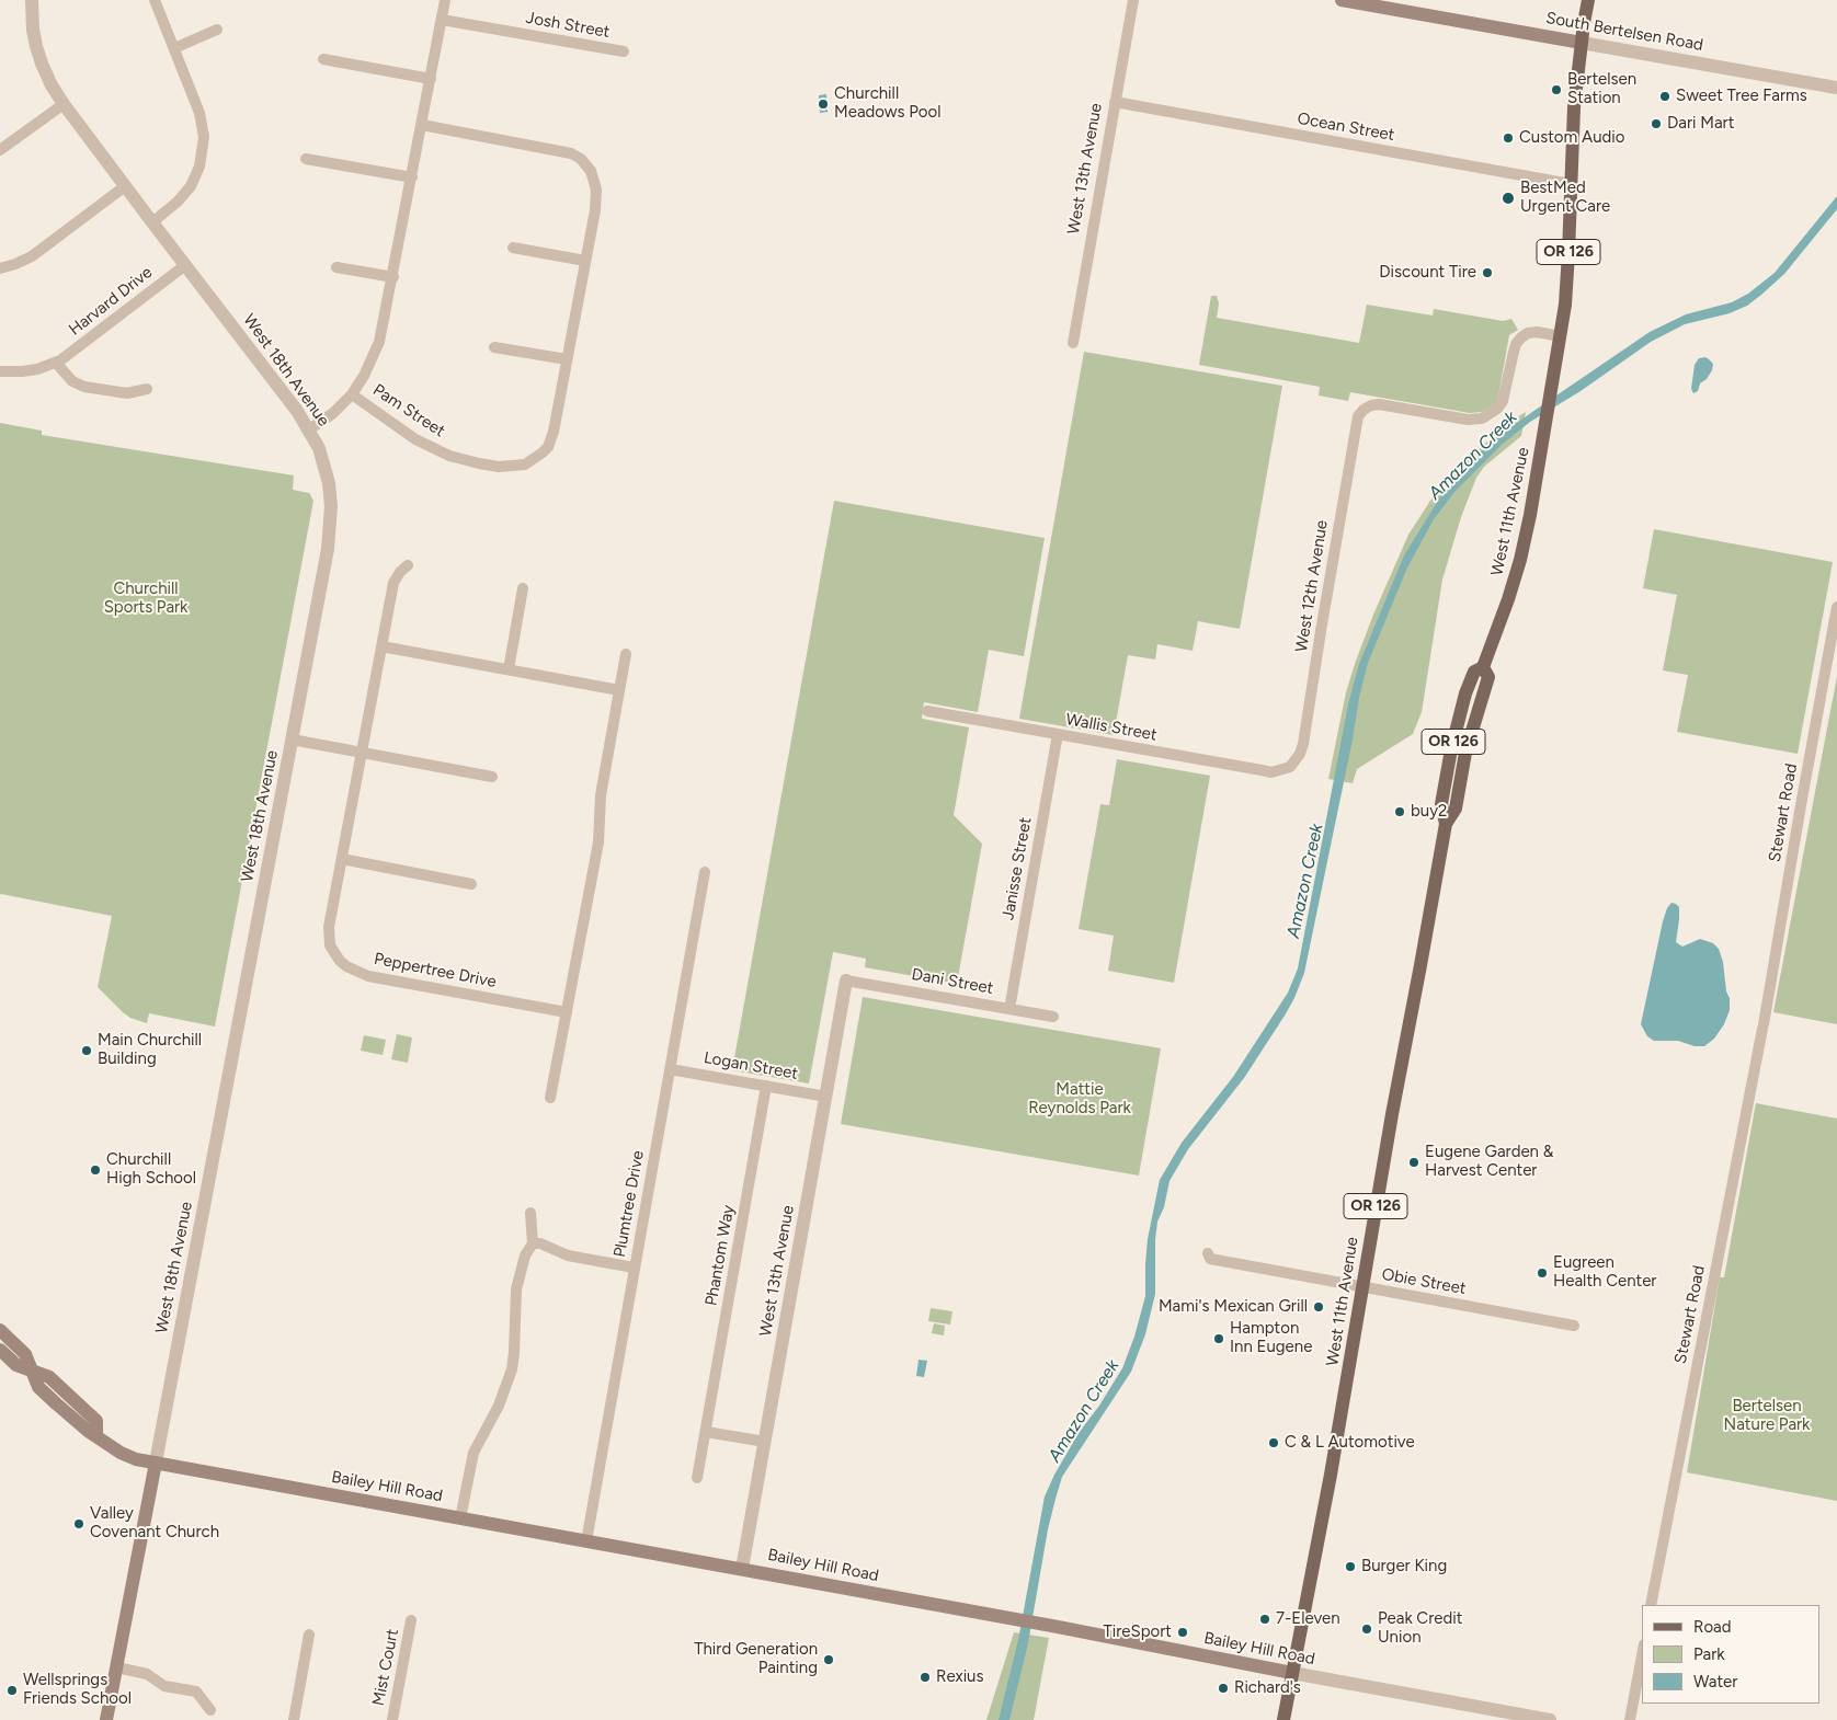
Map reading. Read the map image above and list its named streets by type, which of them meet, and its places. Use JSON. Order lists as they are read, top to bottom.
{
  "streets": {
    "main road": [
      "South Bertelsen Road",
      "OR 126",
      "West 18th Avenue",
      "West 11th Avenue",
      "Bailey Hill Road"
    ],
    "street": [
      "Josh Street",
      "Ocean Street",
      "West 13th Avenue",
      "Harvard Drive",
      "Pam Street",
      "West 12th Avenue",
      "Wallis Street",
      "Stewart Road",
      "Janisse Street",
      "Peppertree Drive",
      "Dani Street",
      "Logan Street",
      "Plumtree Drive",
      "Phantom Way",
      "Obie Street",
      "Mist Court"
    ]
  },
  "crossings": [
    ["South Bertelsen Road", "West 11th Avenue"],
    ["Ocean Street", "West 13th Avenue"],
    ["Ocean Street", "West 11th Avenue"],
    ["West 13th Avenue", "Dani Street"],
    ["West 13th Avenue", "Logan Street"],
    ["West 13th Avenue", "Bailey Hill Road"],
    ["Harvard Drive", "West 18th Avenue"],
    ["West 18th Avenue", "Bailey Hill Road"],
    ["West 11th Avenue", "West 12th Avenue"],
    ["West 11th Avenue", "Obie Street"],
    ["West 11th Avenue", "Bailey Hill Road"],
    ["West 12th Avenue", "Wallis Street"],
    ["Wallis Street", "Janisse Street"],
    ["Janisse Street", "Dani Street"],
    ["Logan Street", "Plumtree Drive"],
    ["Logan Street", "Phantom Way"],
    ["Plumtree Drive", "Bailey Hill Road"]
  ],
  "water": ["Amazon Creek"],
  "parks": ["Churchill Sports Park", "Mattie Reynolds Park", "Bertelsen Nature Park"],
  "places": [
    "Bertelsen Station",
    "Sweet Tree Farms",
    "Churchill Meadows Pool",
    "Dari Mart",
    "Custom Audio",
    "BestMed Urgent Care",
    "Discount Tire",
    "buy2",
    "Main Churchill Building",
    "Eugene Garden & Harvest Center",
    "Churchill High School",
    "Eugreen Health Center",
    "Mami's Mexican Grill",
    "Hampton Inn Eugene",
    "C & L Automotive",
    "Valley Covenant Church",
    "Burger King",
    "7-Eleven",
    "Peak Credit Union",
    "TireSport",
    "Third Generation Painting",
    "Rexius",
    "Richard's",
    "Wellsprings Friends School"
  ],
  "legend": ["Road", "Park", "Water"]
}
